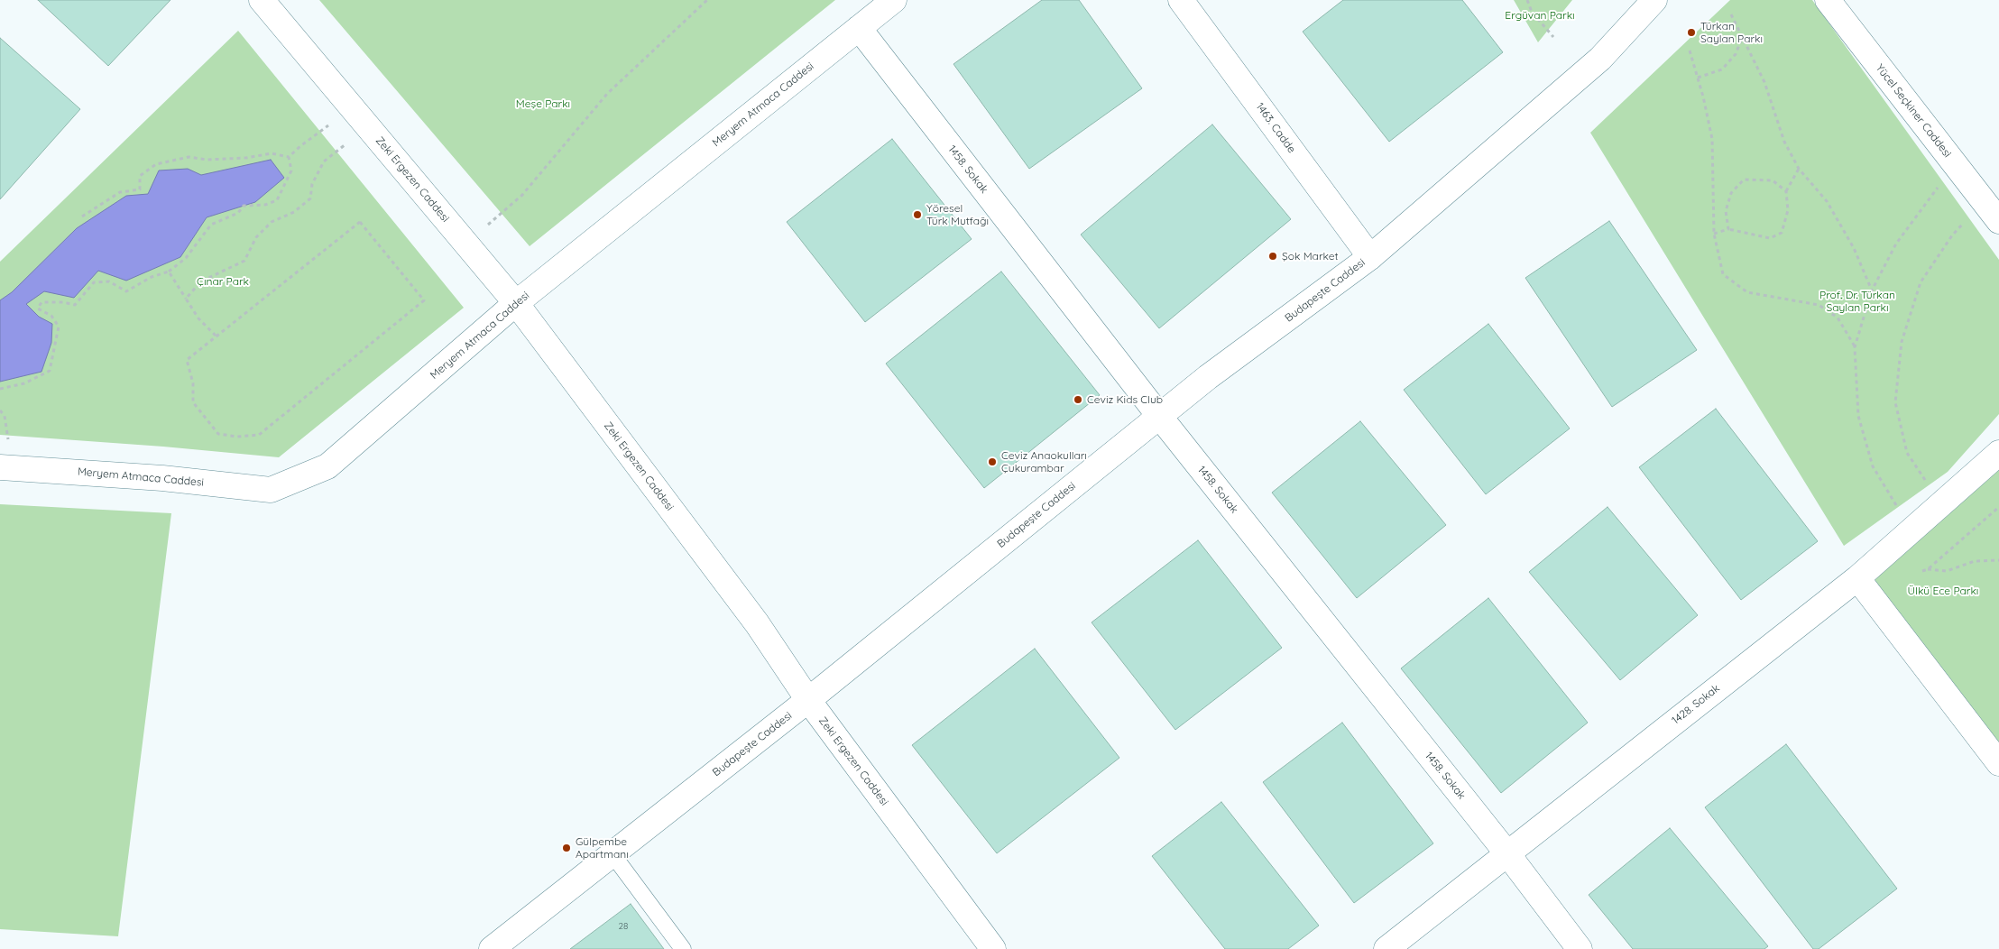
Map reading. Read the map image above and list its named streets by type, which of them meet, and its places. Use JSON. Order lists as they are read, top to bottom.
{
  "streets": {
    "street": [
      "Meryem Atmaca Caddesi",
      "Yücel Seçkiner Caddesi",
      "1463. Cadde",
      "1458. Sokak",
      "Zeki Ergezen Caddesi",
      "Budapeşte Caddesi",
      "1428. Sokak"
    ]
  },
  "crossings": [
    ["Meryem Atmaca Caddesi", "1458. Sokak"],
    ["Meryem Atmaca Caddesi", "Zeki Ergezen Caddesi"],
    ["1463. Cadde", "Budapeşte Caddesi"],
    ["1458. Sokak", "Budapeşte Caddesi"],
    ["1458. Sokak", "1428. Sokak"],
    ["Zeki Ergezen Caddesi", "Budapeşte Caddesi"]
  ],
  "parks": [
    "Ergüvan Parkı",
    "Meşe Parkı",
    "Çınar Park",
    "Prof. Dr. Türkan Saylan Parkı",
    "Ülkü Ece Parkı"
  ],
  "places": [
    "Türkan Saylan Parkı",
    "Yöresel Türk Mutfağı",
    "Şok Market",
    "Ceviz Kids Club",
    "Ceviz Anaokulları Çukurambar",
    "Gülpembe Apartmanı"
  ],
  "house_numbers": ["28"]
}
